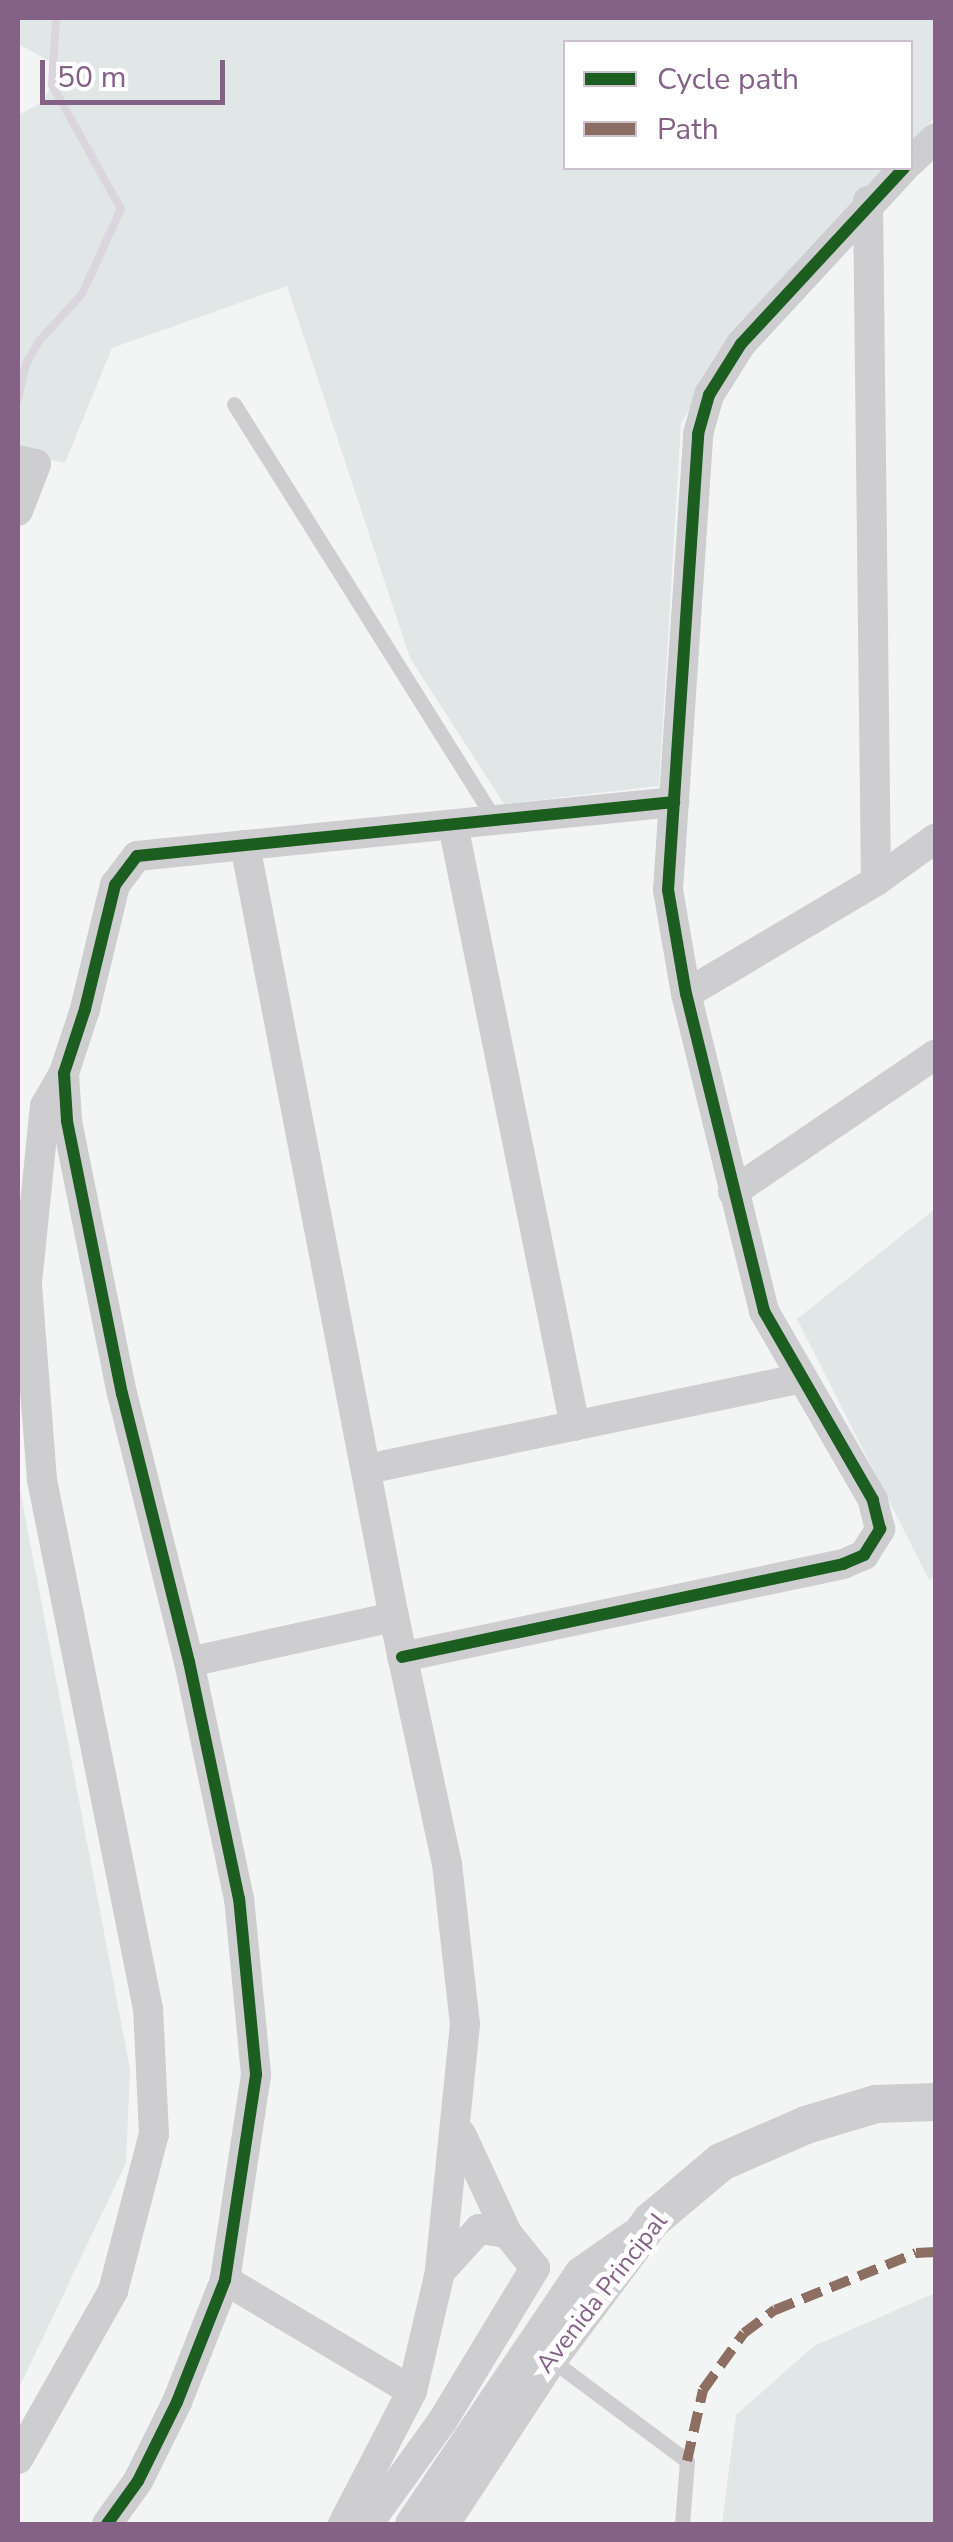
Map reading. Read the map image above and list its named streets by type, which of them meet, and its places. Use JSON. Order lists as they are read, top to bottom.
{
  "streets": {
    "street": ["Avenida Principal"]
  },
  "legend": ["Cycle path", "Path"],
  "scale_bar": "50 m"
}
